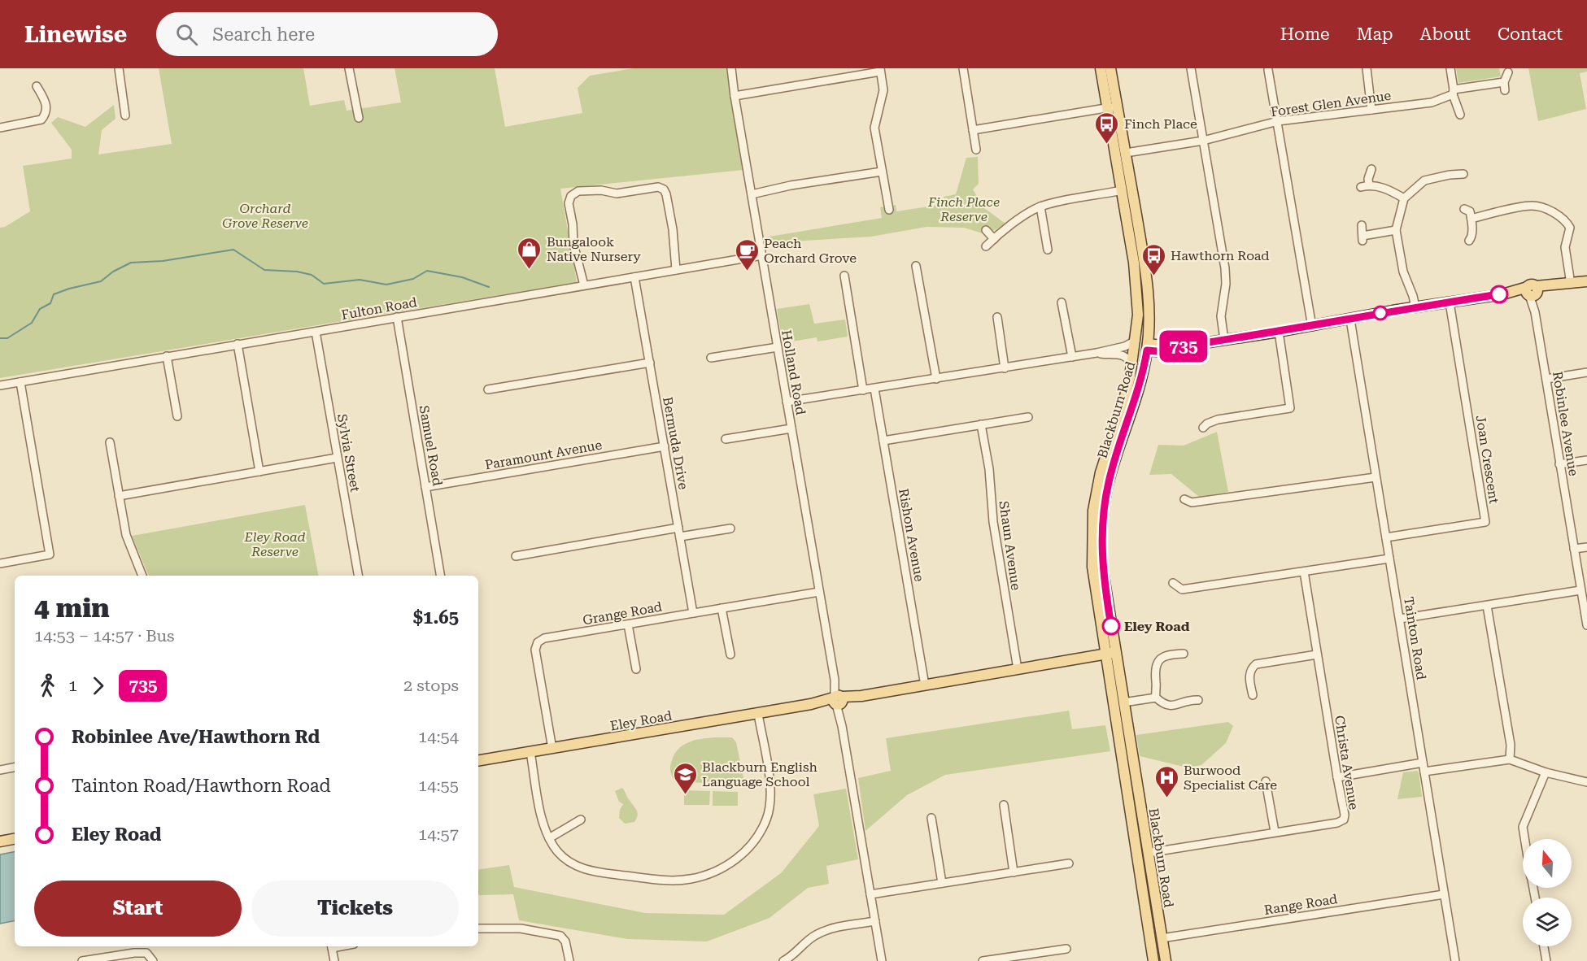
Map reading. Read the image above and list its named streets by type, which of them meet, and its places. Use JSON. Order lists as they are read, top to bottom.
{
  "streets": {
    "main road": ["Blackburn Road", "Eley Road"],
    "street": [
      "Forest Glen Avenue",
      "Fulton Road",
      "Holland Road",
      "Robinlee Avenue",
      "Bermuda Drive",
      "Samuel Road",
      "Sylvia Street",
      "Paramount Avenue",
      "Joan Crescent",
      "Rishon Avenue",
      "Shaun Avenue",
      "Grange Road",
      "Tainton Road",
      "Christa Avenue",
      "Range Road"
    ]
  },
  "crossings": [
    ["Forest Glen Avenue", "Blackburn Road"],
    ["Fulton Road", "Holland Road"],
    ["Fulton Road", "Bermuda Drive"],
    ["Fulton Road", "Samuel Road"],
    ["Fulton Road", "Sylvia Street"],
    ["Holland Road", "Grange Road"],
    ["Holland Road", "Eley Road"],
    ["Blackburn Road", "Eley Road"],
    ["Blackburn Road", "Christa Avenue"],
    ["Blackburn Road", "Range Road"],
    ["Bermuda Drive", "Paramount Avenue"],
    ["Bermuda Drive", "Grange Road"],
    ["Samuel Road", "Paramount Avenue"],
    ["Joan Crescent", "Tainton Road"],
    ["Rishon Avenue", "Eley Road"],
    ["Shaun Avenue", "Eley Road"],
    ["Grange Road", "Eley Road"],
    ["Tainton Road", "Range Road"]
  ],
  "parks": ["Finch Place Reserve", "Orchard Grove Reserve", "Eley Road Reserve"],
  "places": {
    "bus stop": ["Finch Place", "Hawthorn Road"],
    "shop": ["Bungalook Native Nursery"],
    "cafe": ["Peach Orchard Grove"],
    "other": ["Eley Road"],
    "school or university": ["Blackburn English Language School"],
    "hospital": ["Burwood Specialist Care"]
  },
  "lines": ["bus line 735"],
  "north": "top",
  "page": {
    "header": "Linewise",
    "search": "Search here",
    "nav": [
      "Home",
      "Map",
      "About",
      "Contact"
    ],
    "on_map": "735",
    "heading": ["4 min", "14:53 – 14:57 · Bus", "$1.65"],
    "legs": ["1", "735", "2 stops"],
    "list": [
      {
        "name": "Robinlee Ave/Hawthorn Rd",
        "value": "14:54"
      },
      {
        "name": "Tainton Road/Hawthorn Road",
        "value": "14:55"
      },
      {
        "name": "Eley Road",
        "value": "14:57"
      }
    ],
    "buttons": ["Start", "Tickets"]
  }
}
